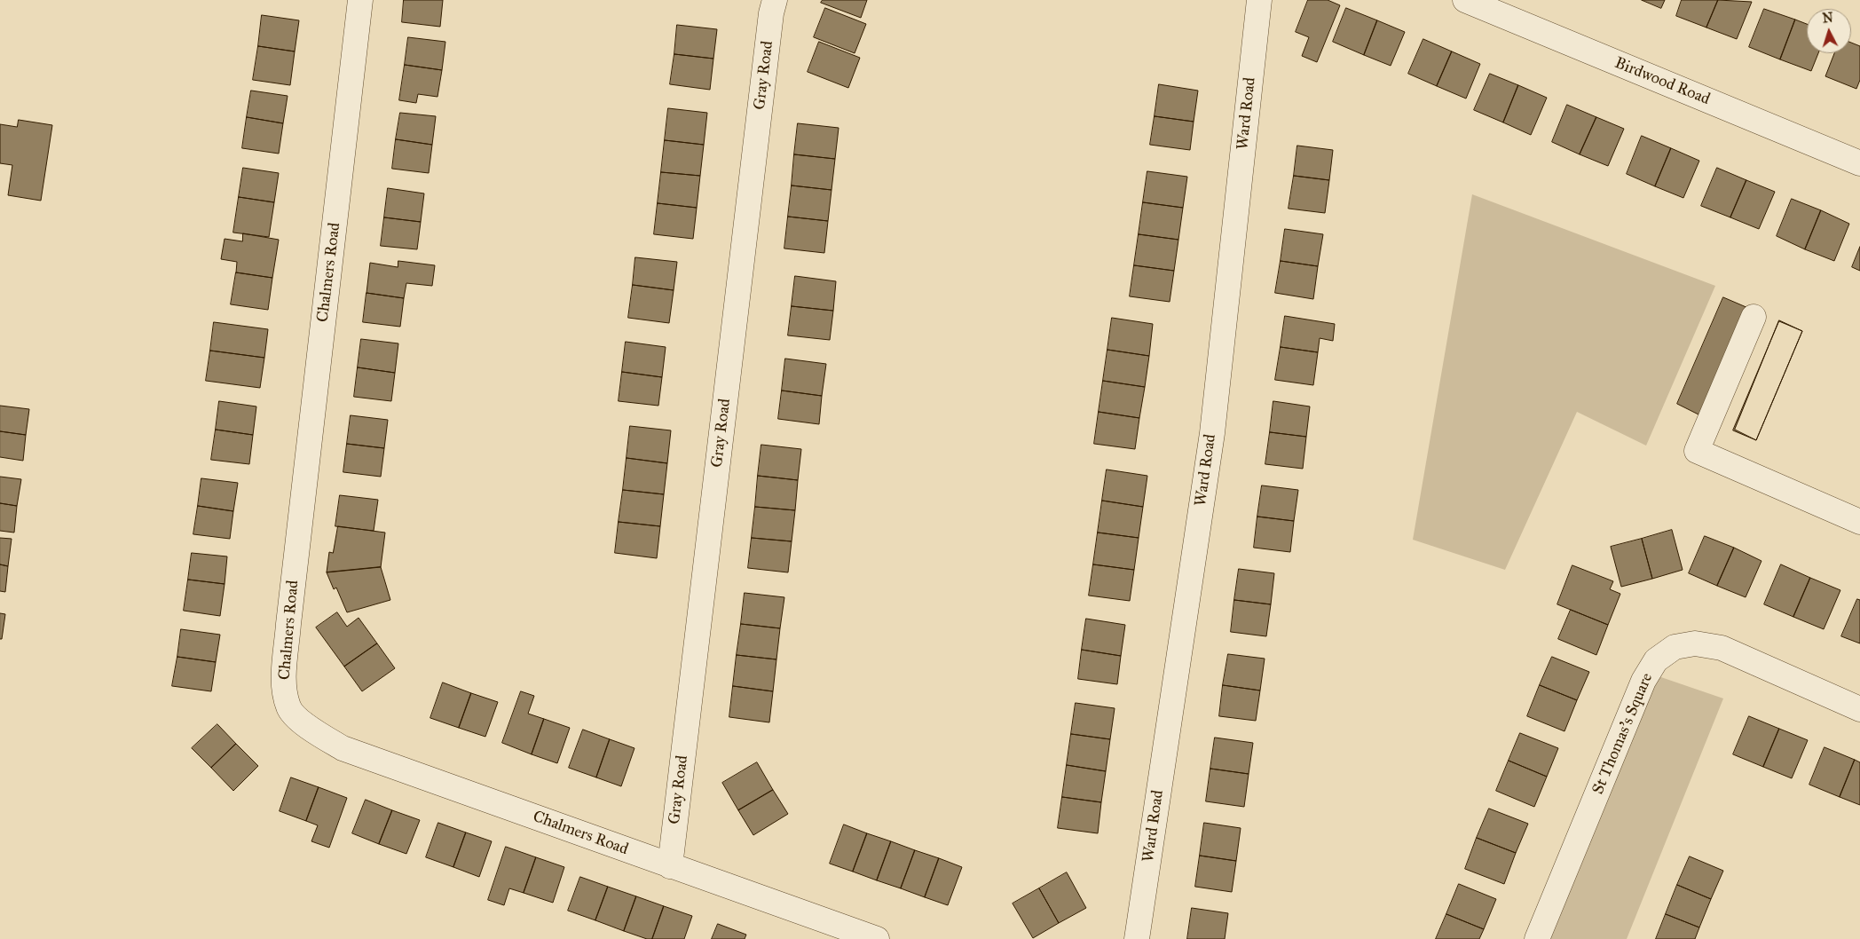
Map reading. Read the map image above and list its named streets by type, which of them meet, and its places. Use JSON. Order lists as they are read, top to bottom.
{
  "streets": {
    "street": [
      "Gray Road",
      "Birdwood Road",
      "Ward Road",
      "Chalmers Road",
      "St Thomas's Square"
    ]
  },
  "crossings": [
    ["Gray Road", "Chalmers Road"]
  ],
  "north": "top"
}
